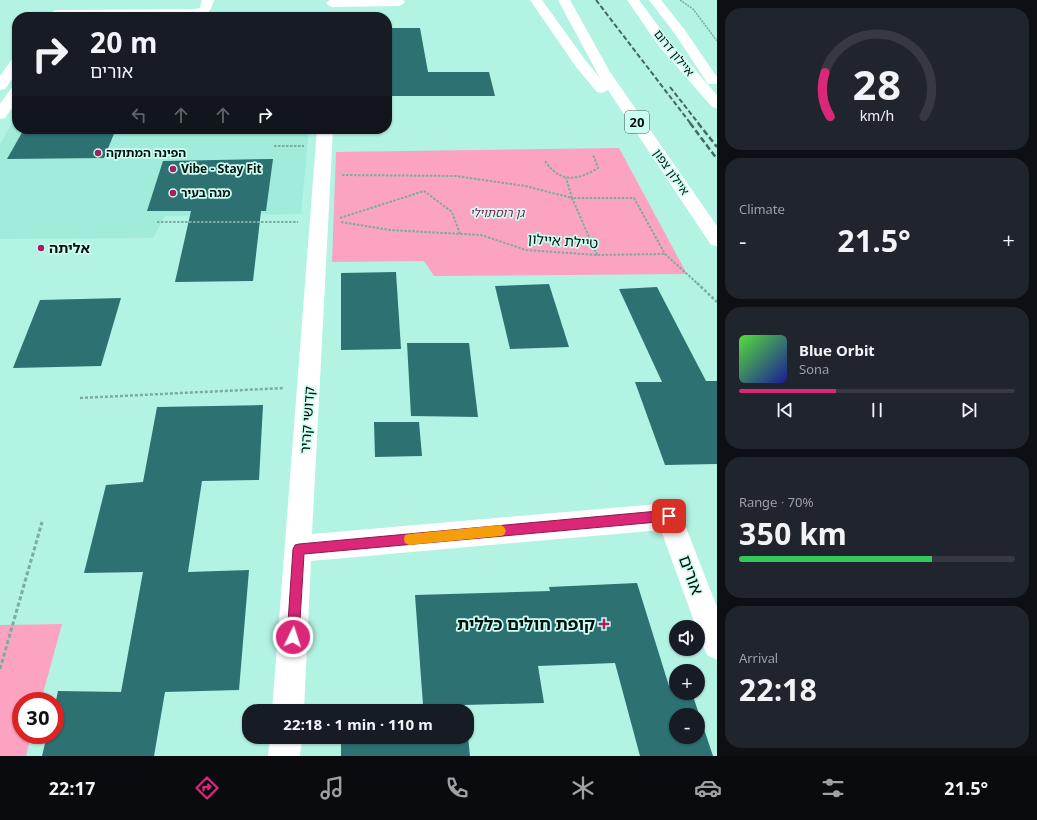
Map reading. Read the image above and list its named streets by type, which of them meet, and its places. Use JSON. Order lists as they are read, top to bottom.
{
  "streets": {
    "main road": [
      "איילון דרום",
      "20",
      "איילון צפון",
      "קדושי קהיר",
      "אורים"
    ],
    "path": ["טיילת איילון"]
  },
  "crossings": [
    ["טיילת איילון", "קדושי קהיר"],
    ["קדושי קהיר", "אורים"]
  ],
  "parks": ["גן רוסתוילי"],
  "places": {
    "other": [
      "הפינה המתוקה",
      "Vibe - Stay Fit",
      "מגה בעיר",
      "אליתה"
    ],
    "health": ["קופת חולים כללית"]
  },
  "page": {
    "turn": ["20 m", "אורים"],
    "tile": [
      "Climate",
      ["Range · 70%", "350 km"],
      ["Arrival", "22:18"]
    ],
    "heat": ["−", "21.5°", "+"],
    "song": ["Blue Orbit", "Sona"],
    "map_buttons": ["+", "−"],
    "limit": "30",
    "trip": "22:18 · 1 min · 110 m",
    "tabs": ["22:17", "21.5°"],
    "gauge": ["28", "km/h"]
  }
}
